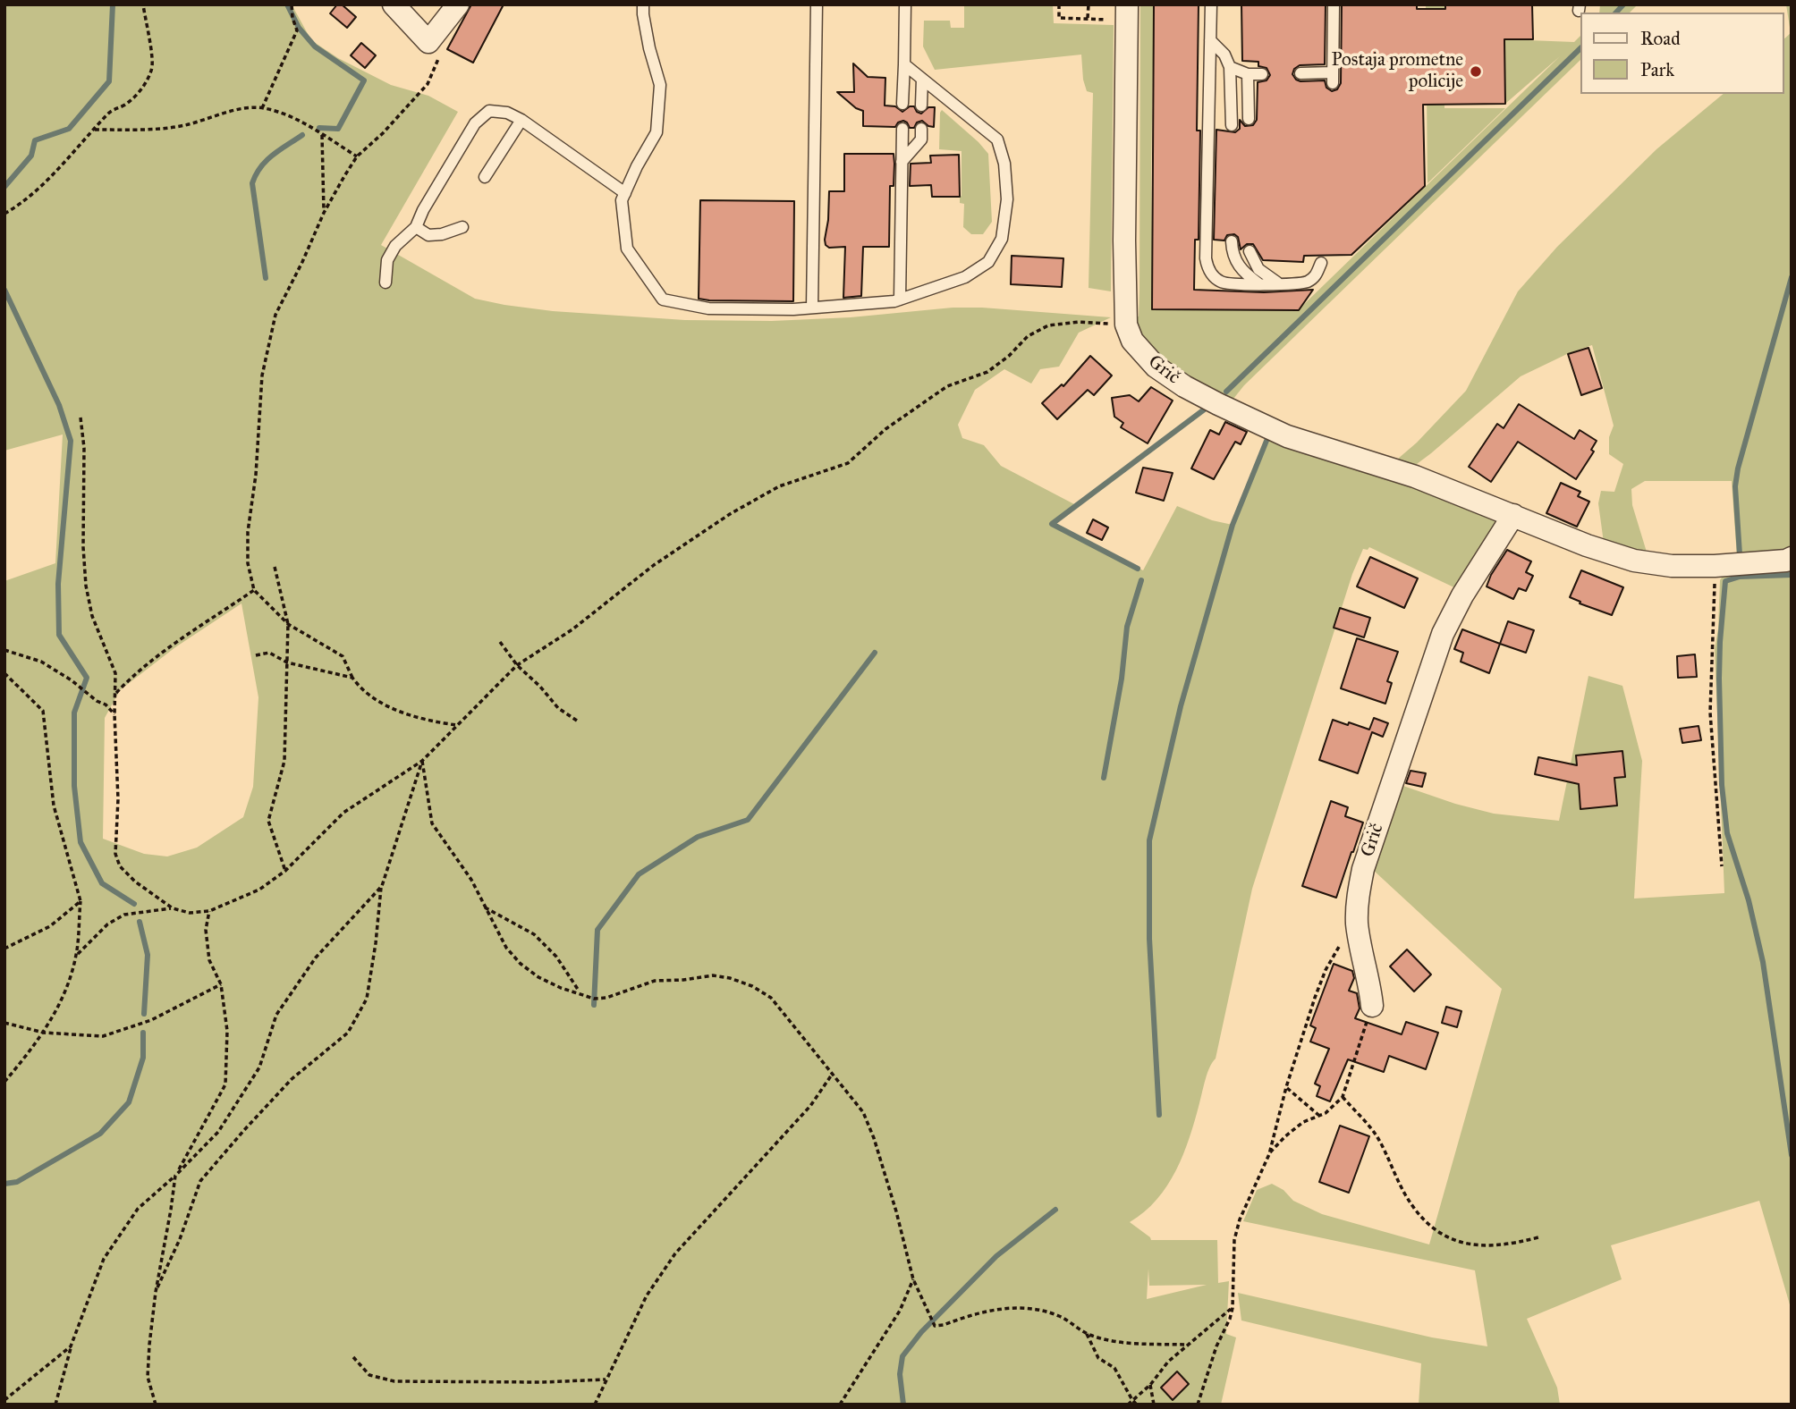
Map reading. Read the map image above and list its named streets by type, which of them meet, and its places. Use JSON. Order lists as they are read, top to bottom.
{
  "streets": {
    "street": ["Grič"]
  },
  "places": ["Postaja prometne policije"],
  "legend": ["Road", "Park"]
}
